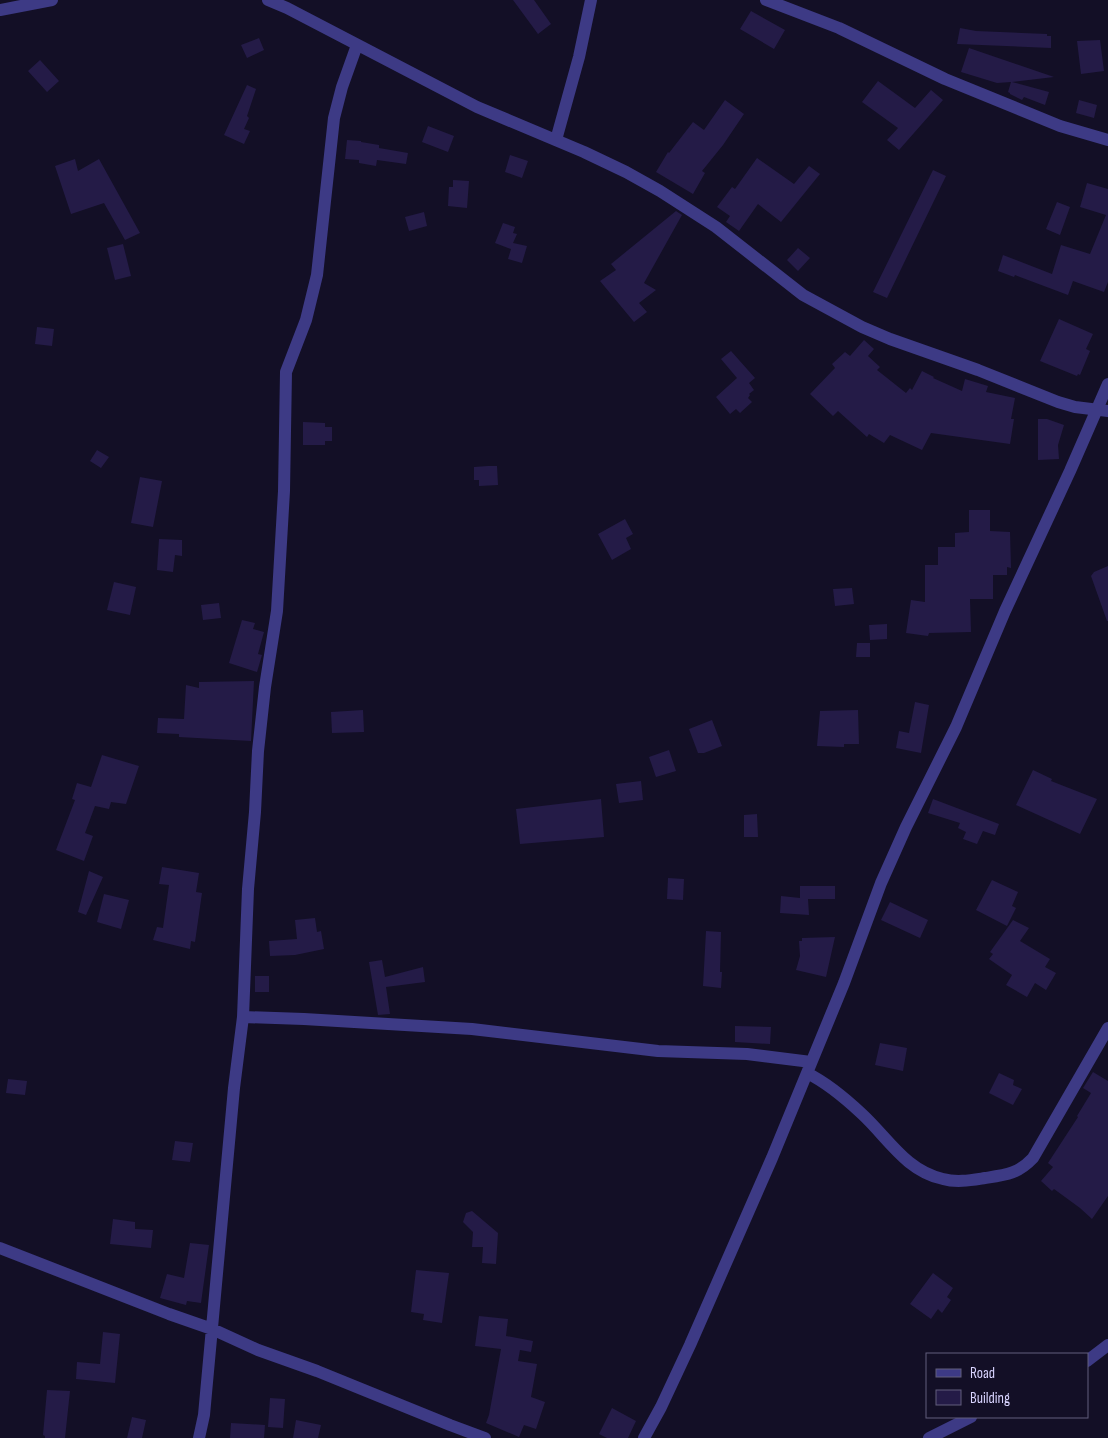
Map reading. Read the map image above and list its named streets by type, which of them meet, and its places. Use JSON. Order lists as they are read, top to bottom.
{
  "legend": ["Road", "Building"]
}
